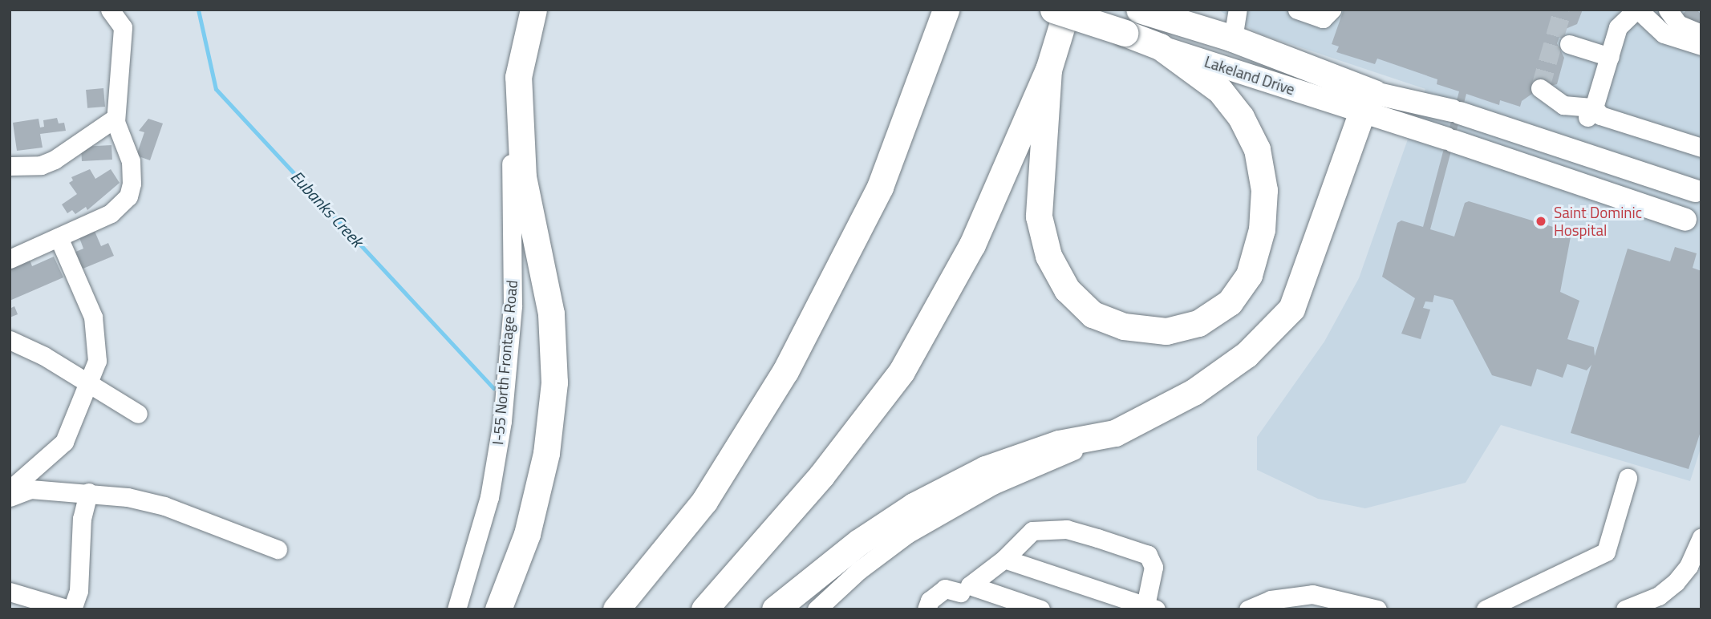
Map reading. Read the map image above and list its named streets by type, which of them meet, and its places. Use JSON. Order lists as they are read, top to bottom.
{
  "streets": {
    "highway": ["Lakeland Drive"],
    "street": ["I-55 North Frontage Road"]
  },
  "water": ["Eubanks Creek"],
  "places": ["Saint Dominic Hospital"]
}
